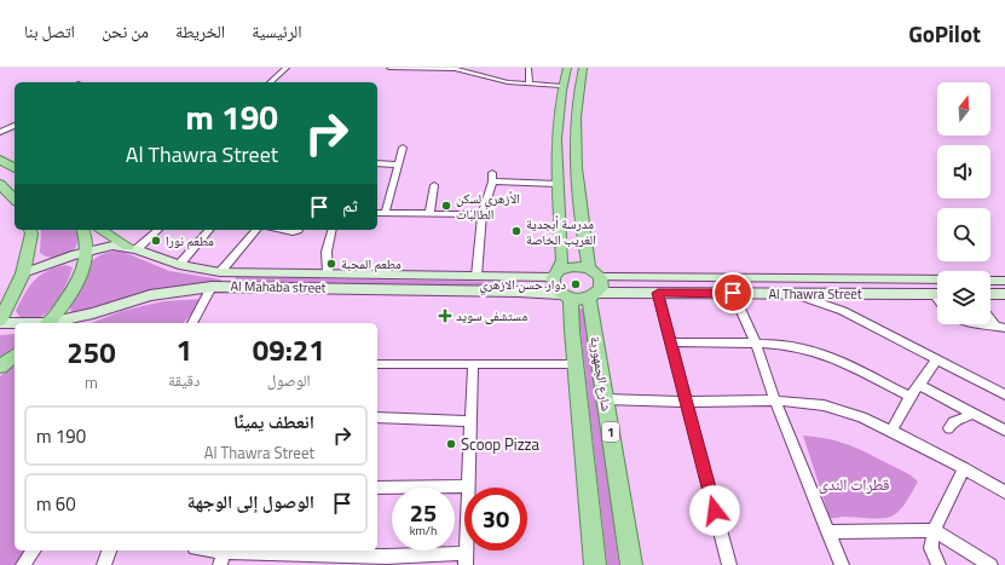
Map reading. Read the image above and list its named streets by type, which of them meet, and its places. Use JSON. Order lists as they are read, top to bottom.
{
  "streets": {
    "main road": [
      "Al Mahaba street",
      "Al Thawra Street",
      "شارع الجمهورية",
      "1"
    ]
  },
  "crossings": [
    ["Al Mahaba street", "شارع الجمهورية"],
    ["Al Thawra Street", "شارع الجمهورية"]
  ],
  "parks": ["قطرات الندى"],
  "places": {
    "other": [
      "الأزهري لسكن الطالبات",
      "مدرسة أبجدية الغريب الخاصة",
      "مطعم نورا",
      "مطعم المحبة",
      "دوار حسن الازهري",
      "Scoop Pizza"
    ],
    "health": ["مستشفى سويد"]
  },
  "north": "top",
  "page": {
    "header": "GoPilot",
    "nav": [
      "الرئيسية",
      "الخريطة",
      "من نحن",
      "اتصل بنا"
    ],
    "turn": ["190 m", "Al Thawra Street"],
    "then": "ثم",
    "eta": [
      "09:21",
      "الوصول",
      "1",
      "دقيقة",
      "250",
      "m"
    ],
    "list": [
      {
        "name": "انعطف يمينًا",
        "note": "Al Thawra Street",
        "value": "190 m"
      },
      {
        "name": "الوصول إلى الوجهة",
        "value": "60 m"
      }
    ],
    "speed": "25 km/h",
    "limit": "30"
  }
}
